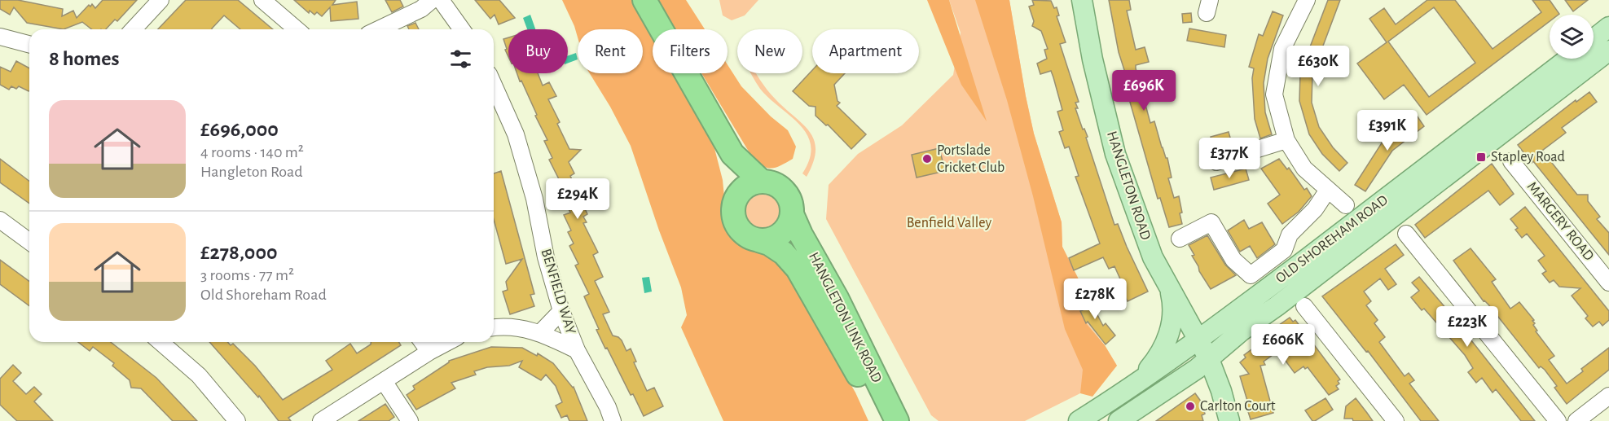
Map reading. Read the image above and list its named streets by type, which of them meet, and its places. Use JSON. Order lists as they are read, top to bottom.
{
  "streets": {
    "highway": ["HANGLETON LINK ROAD"],
    "main road": ["HANGLETON ROAD", "OLD SHOREHAM ROAD"],
    "street": ["MARGERY ROAD", "BENFIELD WAY"]
  },
  "crossings": [
    ["HANGLETON ROAD", "OLD SHOREHAM ROAD"]
  ],
  "parks": ["Benfield Valley"],
  "places": {
    "transit": ["Stapley Road"],
    "other": ["Portslade Cricket Club", "Carlton Court"]
  },
  "page": {
    "chip": [
      "Buy",
      "Rent",
      "Filters",
      "New",
      "Apartment"
    ],
    "heading": "8 homes",
    "price": [
      "£630K",
      "£696K",
      "£391K",
      "£377K",
      "£294K",
      "£278K",
      "£223K",
      "£606K"
    ],
    "list": [
      {
        "name": "£696,000",
        "note": "4 rooms · 140 m² · Hangleton Road"
      },
      {
        "name": "£278,000",
        "note": "3 rooms · 77 m² · Old Shoreham Road"
      }
    ]
  }
}
